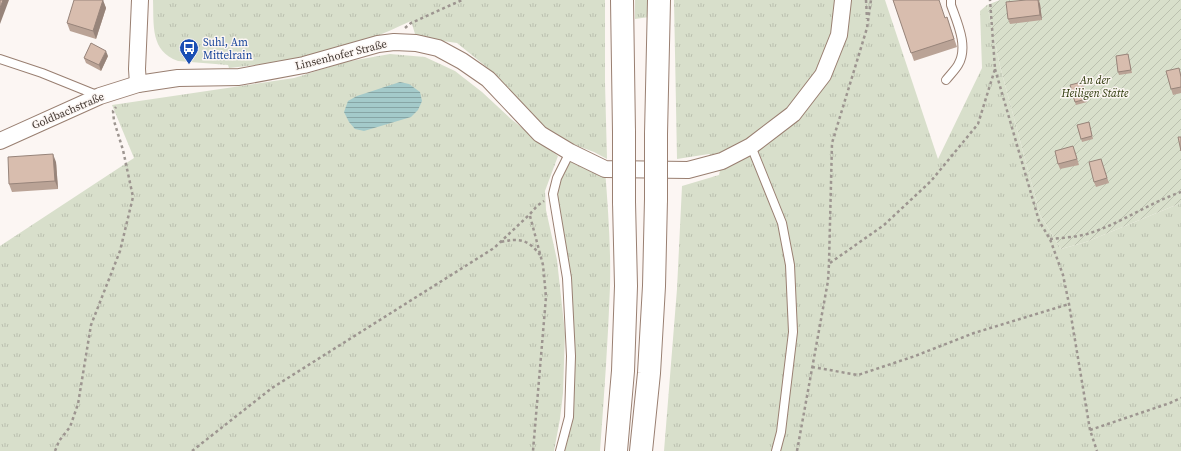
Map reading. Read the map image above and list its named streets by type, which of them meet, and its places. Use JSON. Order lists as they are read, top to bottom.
{
  "streets": {
    "street": ["Linsenhofer Straße", "Goldbachstraße"]
  },
  "crossings": [
    ["Linsenhofer Straße", "Goldbachstraße"]
  ],
  "parks": ["An der Heiligen Stätte"],
  "places": {
    "bus stop": ["Suhl, Am Mittelrain"]
  }
}
